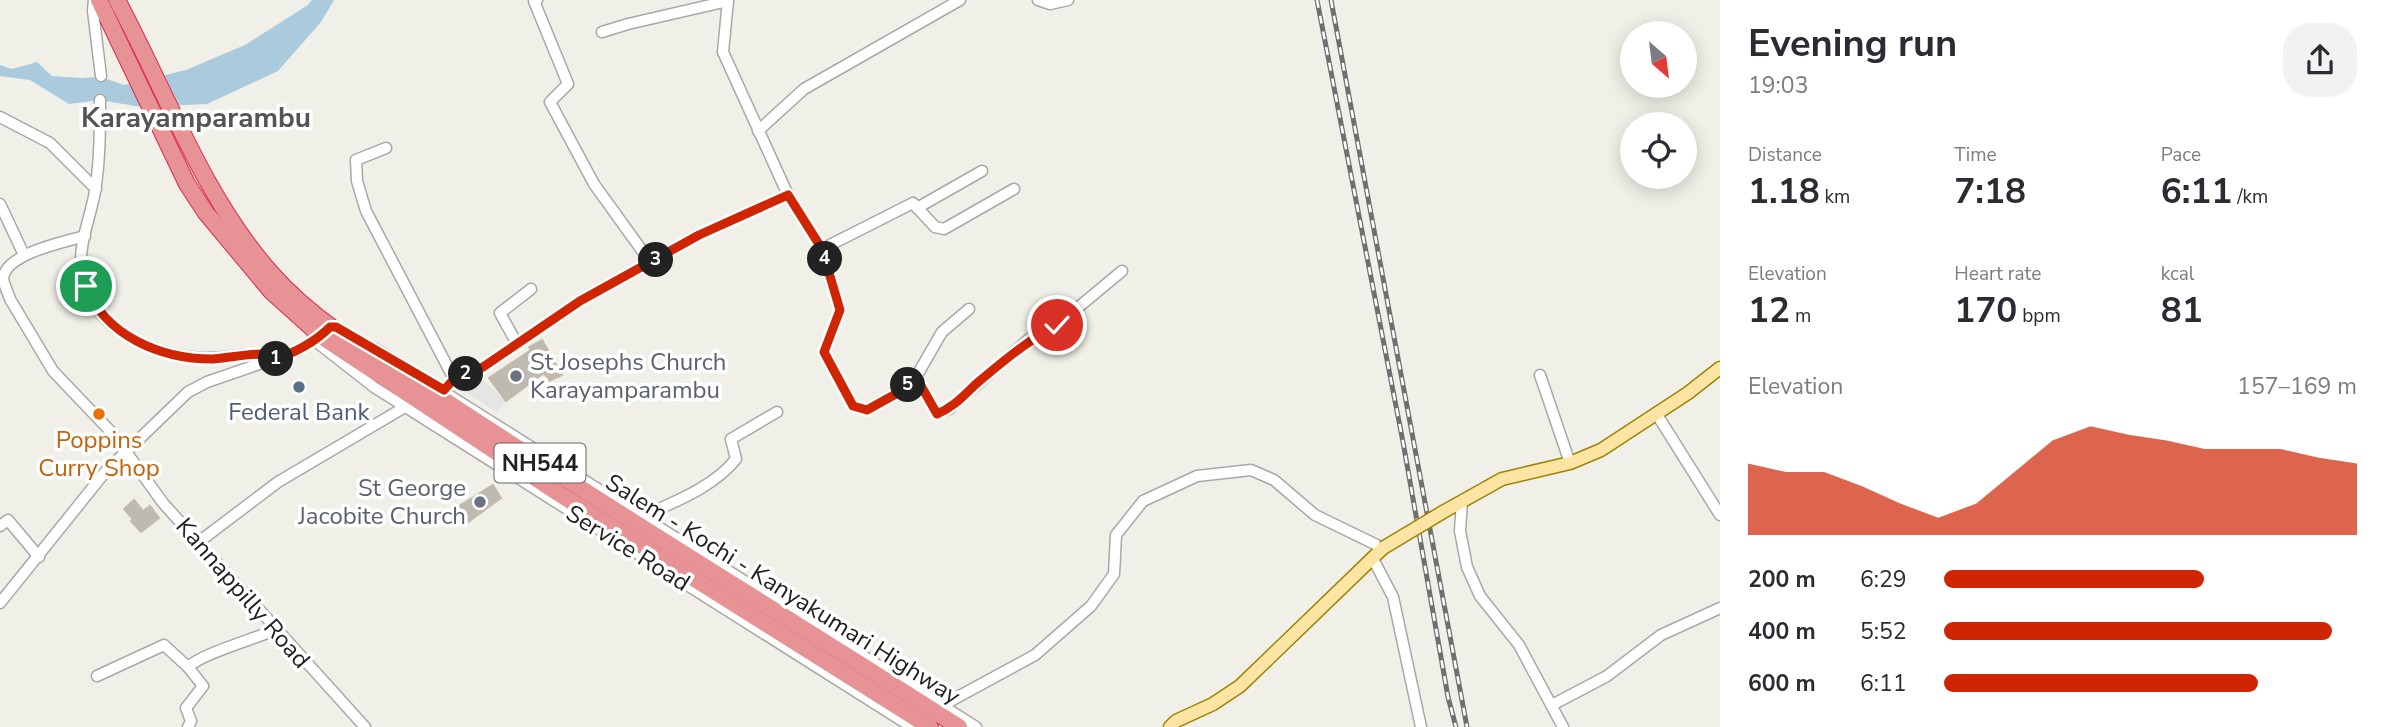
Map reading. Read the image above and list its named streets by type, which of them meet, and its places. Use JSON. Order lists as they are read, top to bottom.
{
  "streets": {
    "highway": ["NH544", "Salem - Kochi - Kanyakumari Highway"],
    "street": ["Service Road", "Kannappilly Road"]
  },
  "crossings": [
    ["Service Road", "Salem - Kochi - Kanyakumari Highway"]
  ],
  "districts": ["Karayamparambu"],
  "places": [
    "St Josephs Church Karayamparambu",
    "Federal Bank",
    "Poppins Curry Shop",
    "St George Jacobite Church"
  ],
  "north": "bottom right",
  "page": {
    "heading": ["Evening run", "19:03"],
    "stats": [
      ["Distance", "1.18 km"],
      ["Time", "7:18"],
      ["Pace", "6:11 /km"],
      ["Elevation", "12 m"],
      ["Heart rate", "170 bpm"],
      ["kcal", "81"]
    ],
    "pins": [
      "4",
      "3",
      "1",
      "2",
      "5"
    ],
    "chart": ["Elevation", "157–169 m"],
    "list": [
      {
        "name": "200 m",
        "note": "6:29"
      },
      {
        "name": "400 m",
        "note": "5:52"
      },
      {
        "name": "600 m",
        "note": "6:11"
      }
    ]
  }
}
